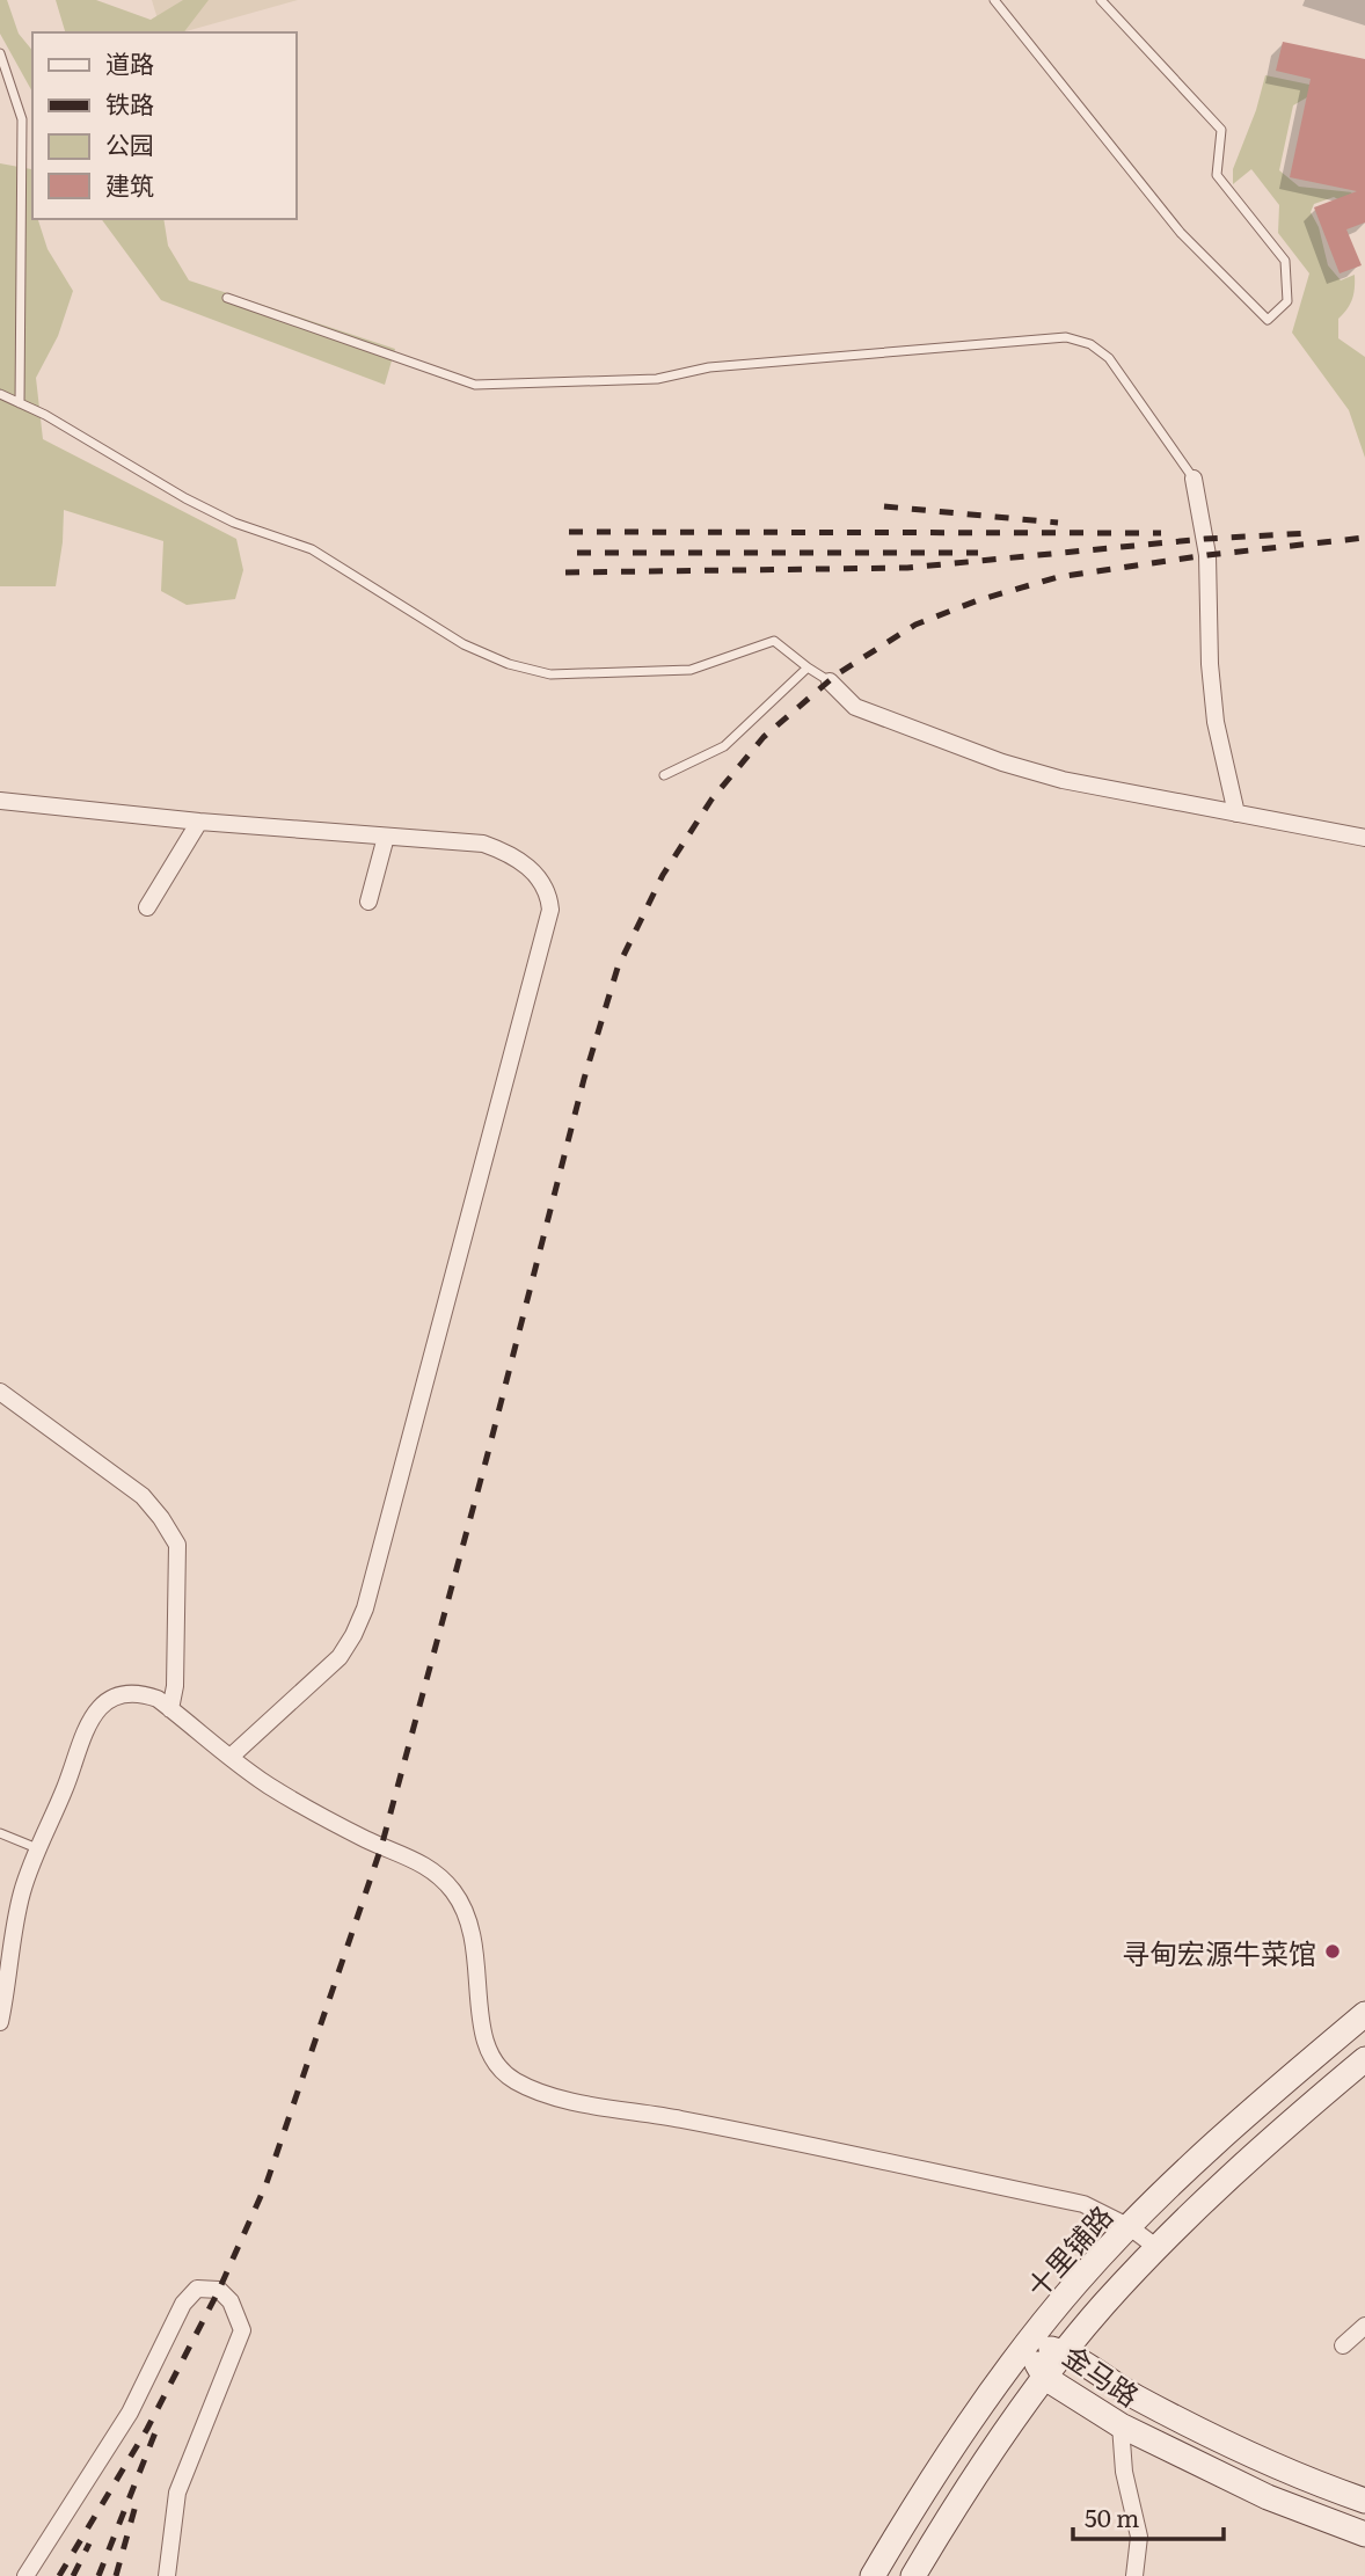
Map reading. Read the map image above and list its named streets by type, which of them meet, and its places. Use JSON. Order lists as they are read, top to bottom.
{
  "streets": {
    "main road": ["十里铺路", "金马路"]
  },
  "crossings": [
    ["十里铺路", "金马路"]
  ],
  "places": ["寻甸宏源牛菜馆"],
  "legend": [
    "道路",
    "铁路",
    "公园",
    "建筑"
  ],
  "scale_bar": "50 m"
}
